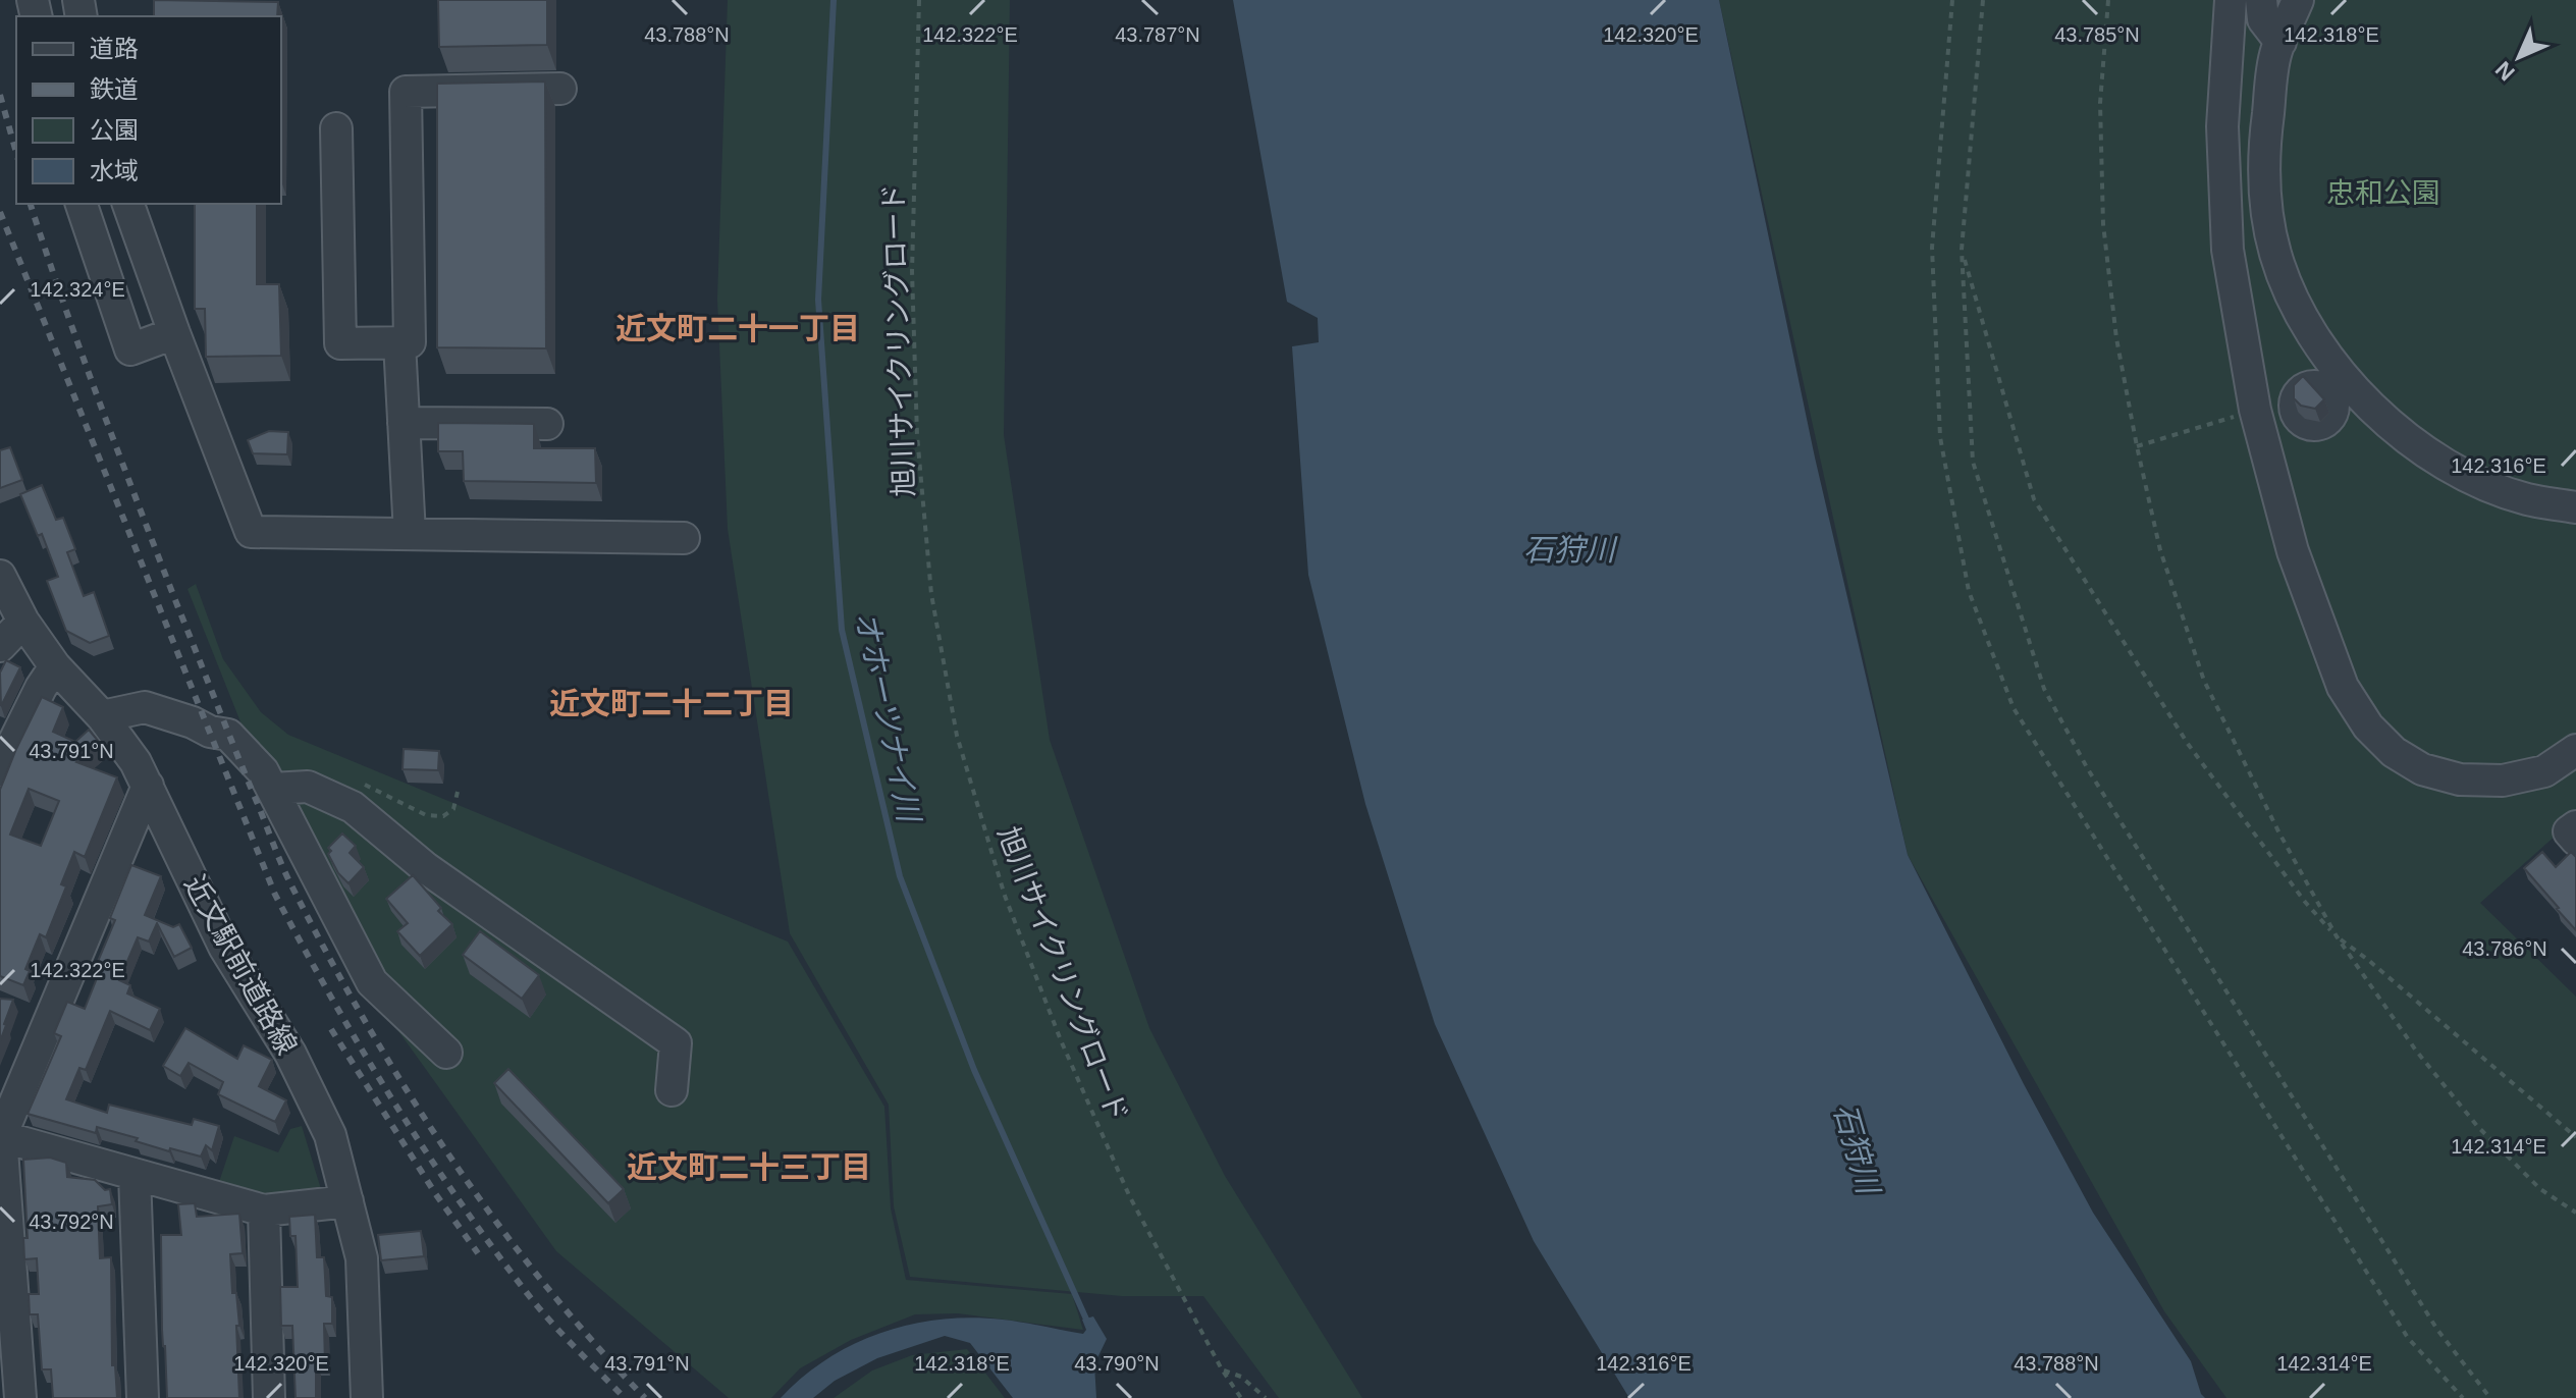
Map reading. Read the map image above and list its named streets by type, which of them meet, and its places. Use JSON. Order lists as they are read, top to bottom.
{
  "streets": {
    "street": ["近文駅前道路線"],
    "path": ["旭川サイクリングロード"]
  },
  "districts": ["近文町二十一丁目", "近文町二十二丁目", "近文町二十三丁目"],
  "water": ["石狩川", "オホーツナイ川"],
  "parks": ["忠和公園"],
  "legend": [
    "道路",
    "鉄道",
    "公園",
    "水域"
  ],
  "north": "bottom left",
  "coordinates": [
    "43.788°N",
    "142.322°E",
    "43.787°N",
    "142.320°E",
    "43.785°N",
    "142.318°E",
    "142.324°E",
    "142.316°E",
    "43.791°N",
    "43.786°N",
    "142.314°E",
    "43.792°N",
    "43.790°N"
  ]
}
